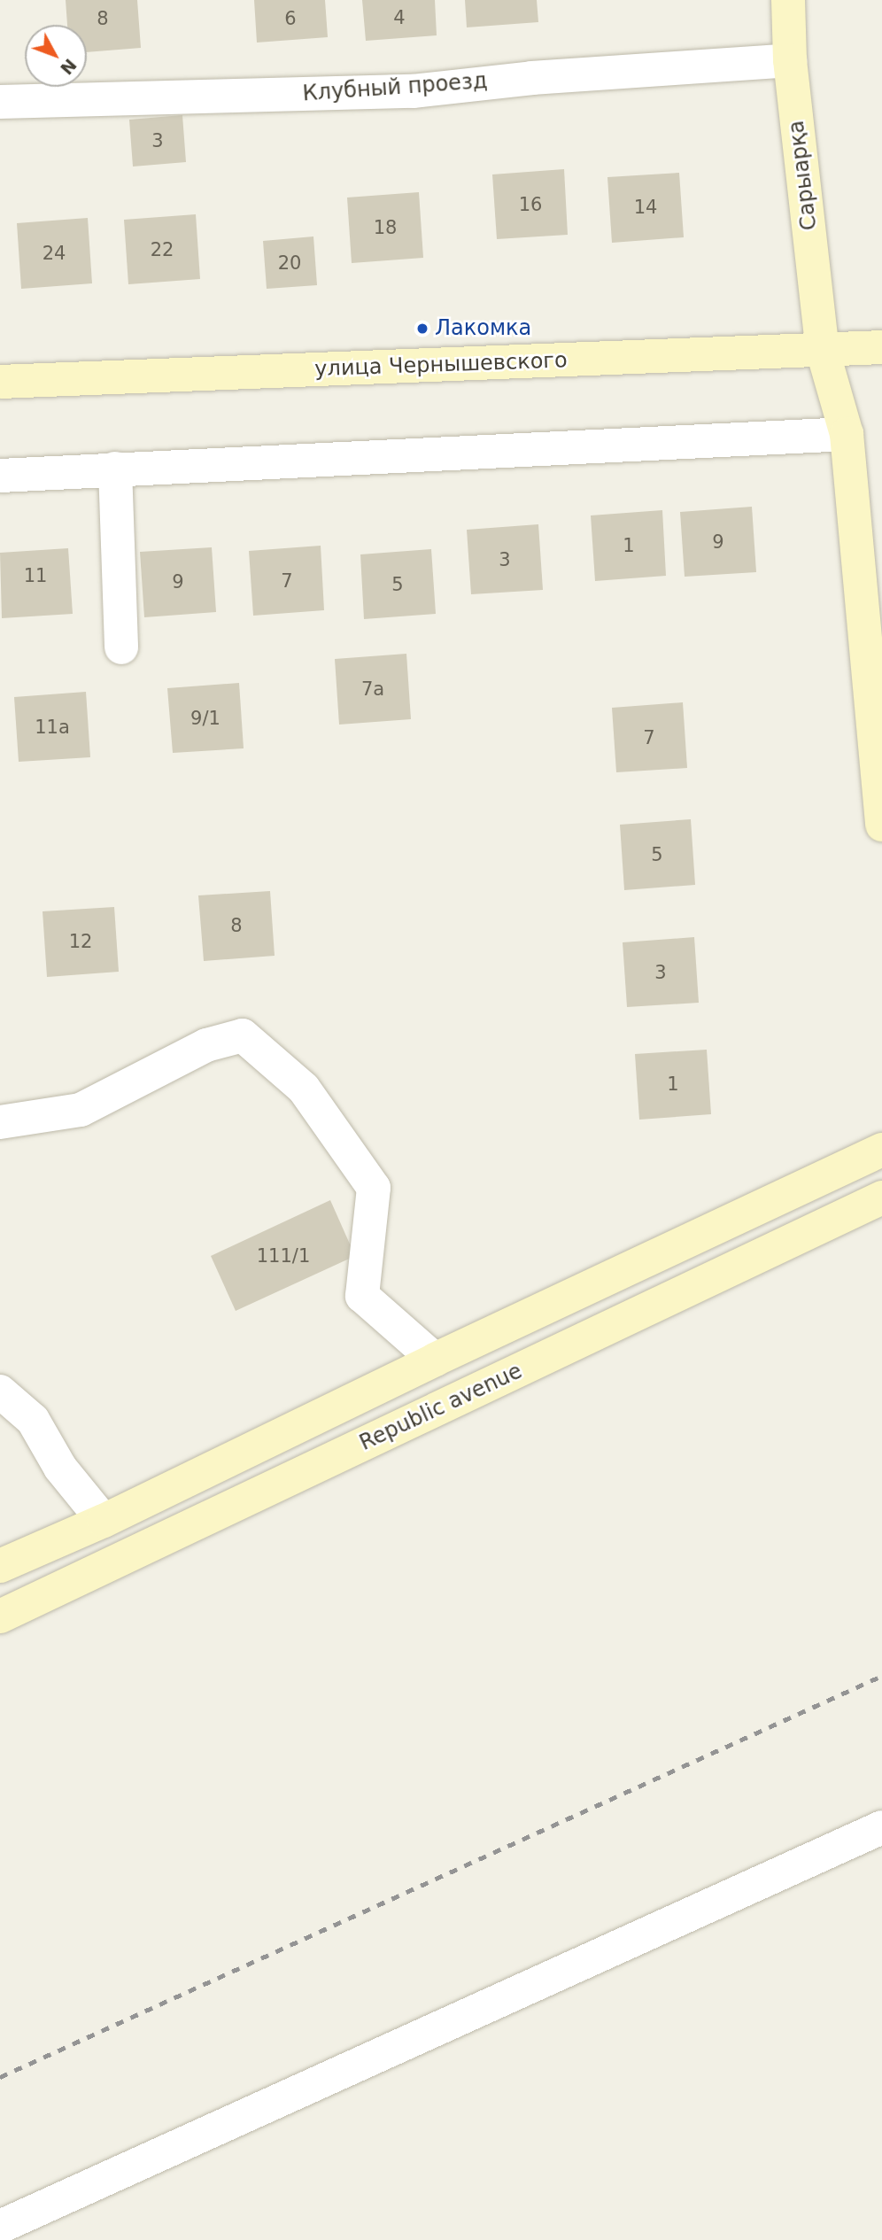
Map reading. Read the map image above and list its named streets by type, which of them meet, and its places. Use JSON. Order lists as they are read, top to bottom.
{
  "streets": {
    "main road": ["Сарыарқа", "улица Чернышевского", "Republic avenue"],
    "street": ["Клубный проезд"]
  },
  "crossings": [
    ["Клубный проезд", "Сарыарқа"],
    ["Сарыарқа", "улица Чернышевского"]
  ],
  "places": ["Лакомка"],
  "house_numbers": [
    "4",
    "8",
    "6",
    "3",
    "16",
    "14",
    "18",
    "22",
    "24",
    "20",
    "9",
    "1",
    "3",
    "11",
    "7",
    "9",
    "5",
    "7а",
    "9/1",
    "11а",
    "7",
    "5",
    "8",
    "12",
    "3",
    "1",
    "111/1"
  ],
  "north": "bottom right"
}
